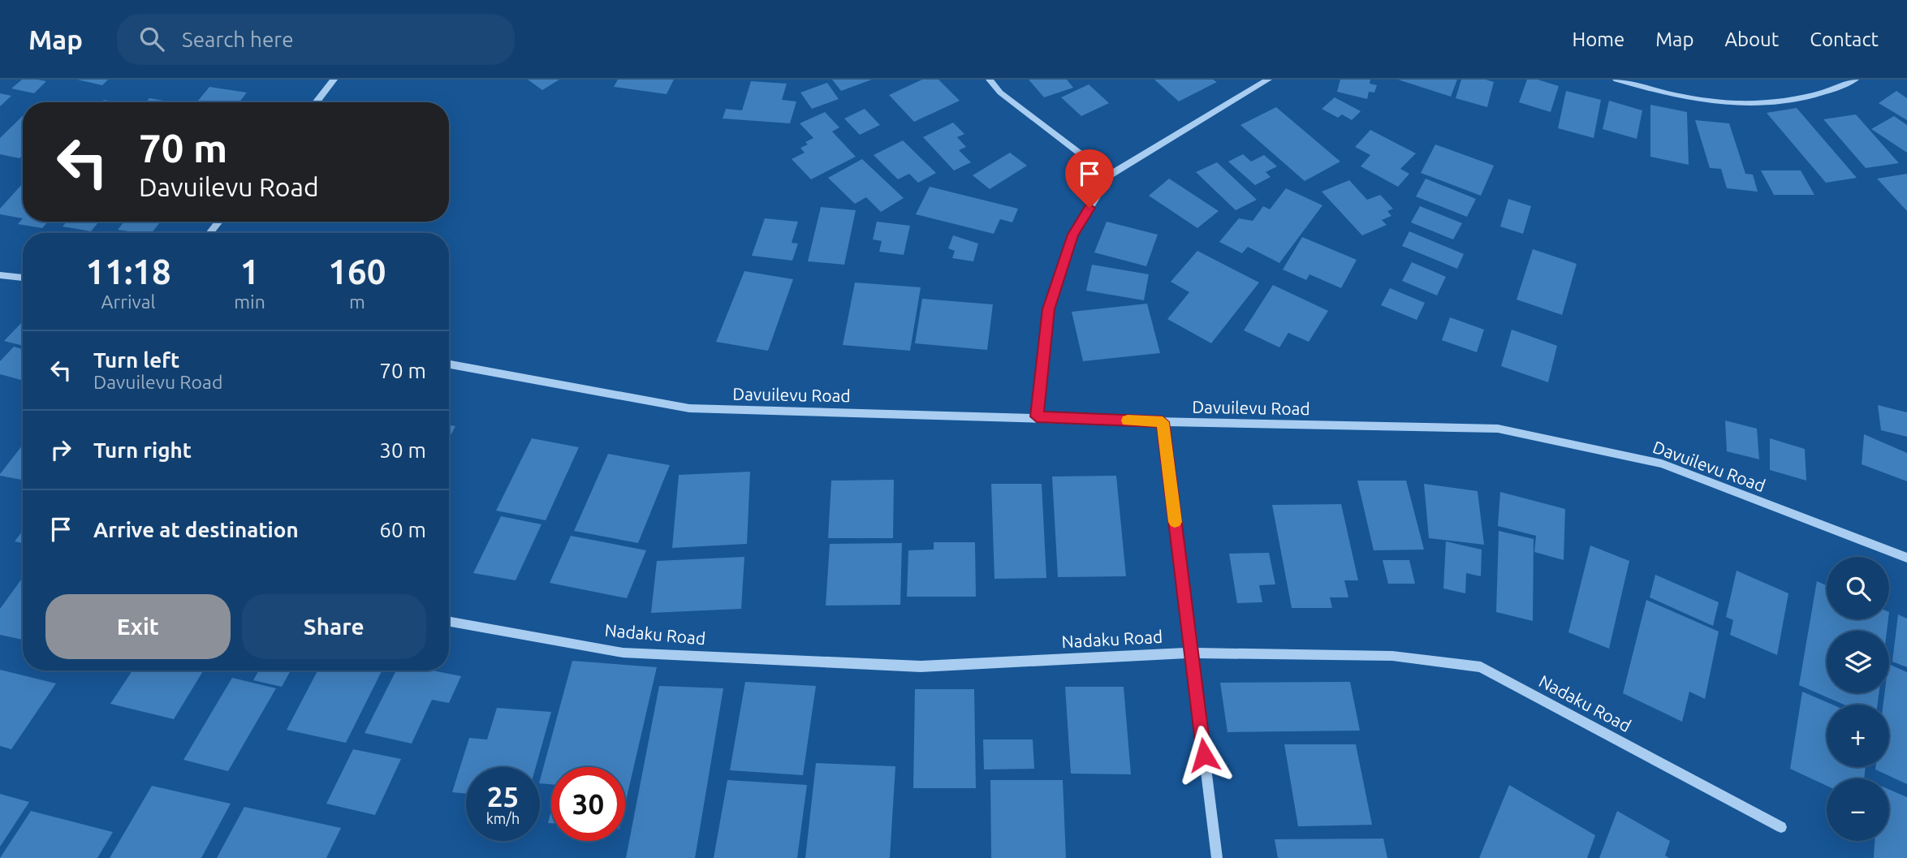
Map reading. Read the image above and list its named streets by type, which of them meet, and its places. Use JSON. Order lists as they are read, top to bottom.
{
  "streets": {
    "street": ["Davuilevu Road", "Nadaku Road"]
  },
  "page": {
    "header": "Map",
    "search": "Search here",
    "nav": [
      "Home",
      "Map",
      "About",
      "Contact"
    ],
    "turn": ["70 m", "Davuilevu Road"],
    "eta": [
      "11:18",
      "Arrival",
      "1",
      "min",
      "160",
      "m"
    ],
    "list": [
      {
        "name": "Turn left",
        "note": "Davuilevu Road",
        "value": "70 m"
      },
      {
        "name": "Turn right",
        "value": "30 m"
      },
      {
        "name": "Arrive at destination",
        "value": "60 m"
      }
    ],
    "map_buttons": ["+", "−"],
    "buttons": ["Exit", "Share"],
    "speed": "25 km/h",
    "limit": "30"
  }
}
